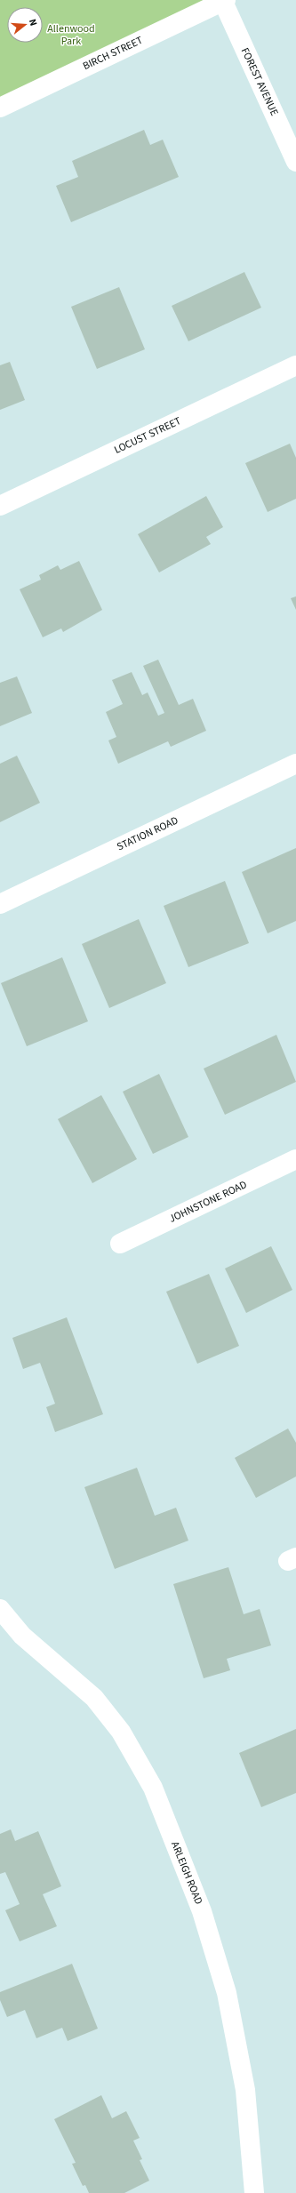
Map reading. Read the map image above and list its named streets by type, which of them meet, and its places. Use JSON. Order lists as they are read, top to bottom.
{
  "streets": {
    "street": [
      "BIRCH STREET",
      "FOREST AVENUE",
      "LOCUST STREET",
      "STATION ROAD",
      "JOHNSTONE ROAD",
      "ARLEIGH ROAD"
    ]
  },
  "crossings": [
    ["BIRCH STREET", "FOREST AVENUE"]
  ],
  "parks": ["Allenwood Park"],
  "north": "right"
}
